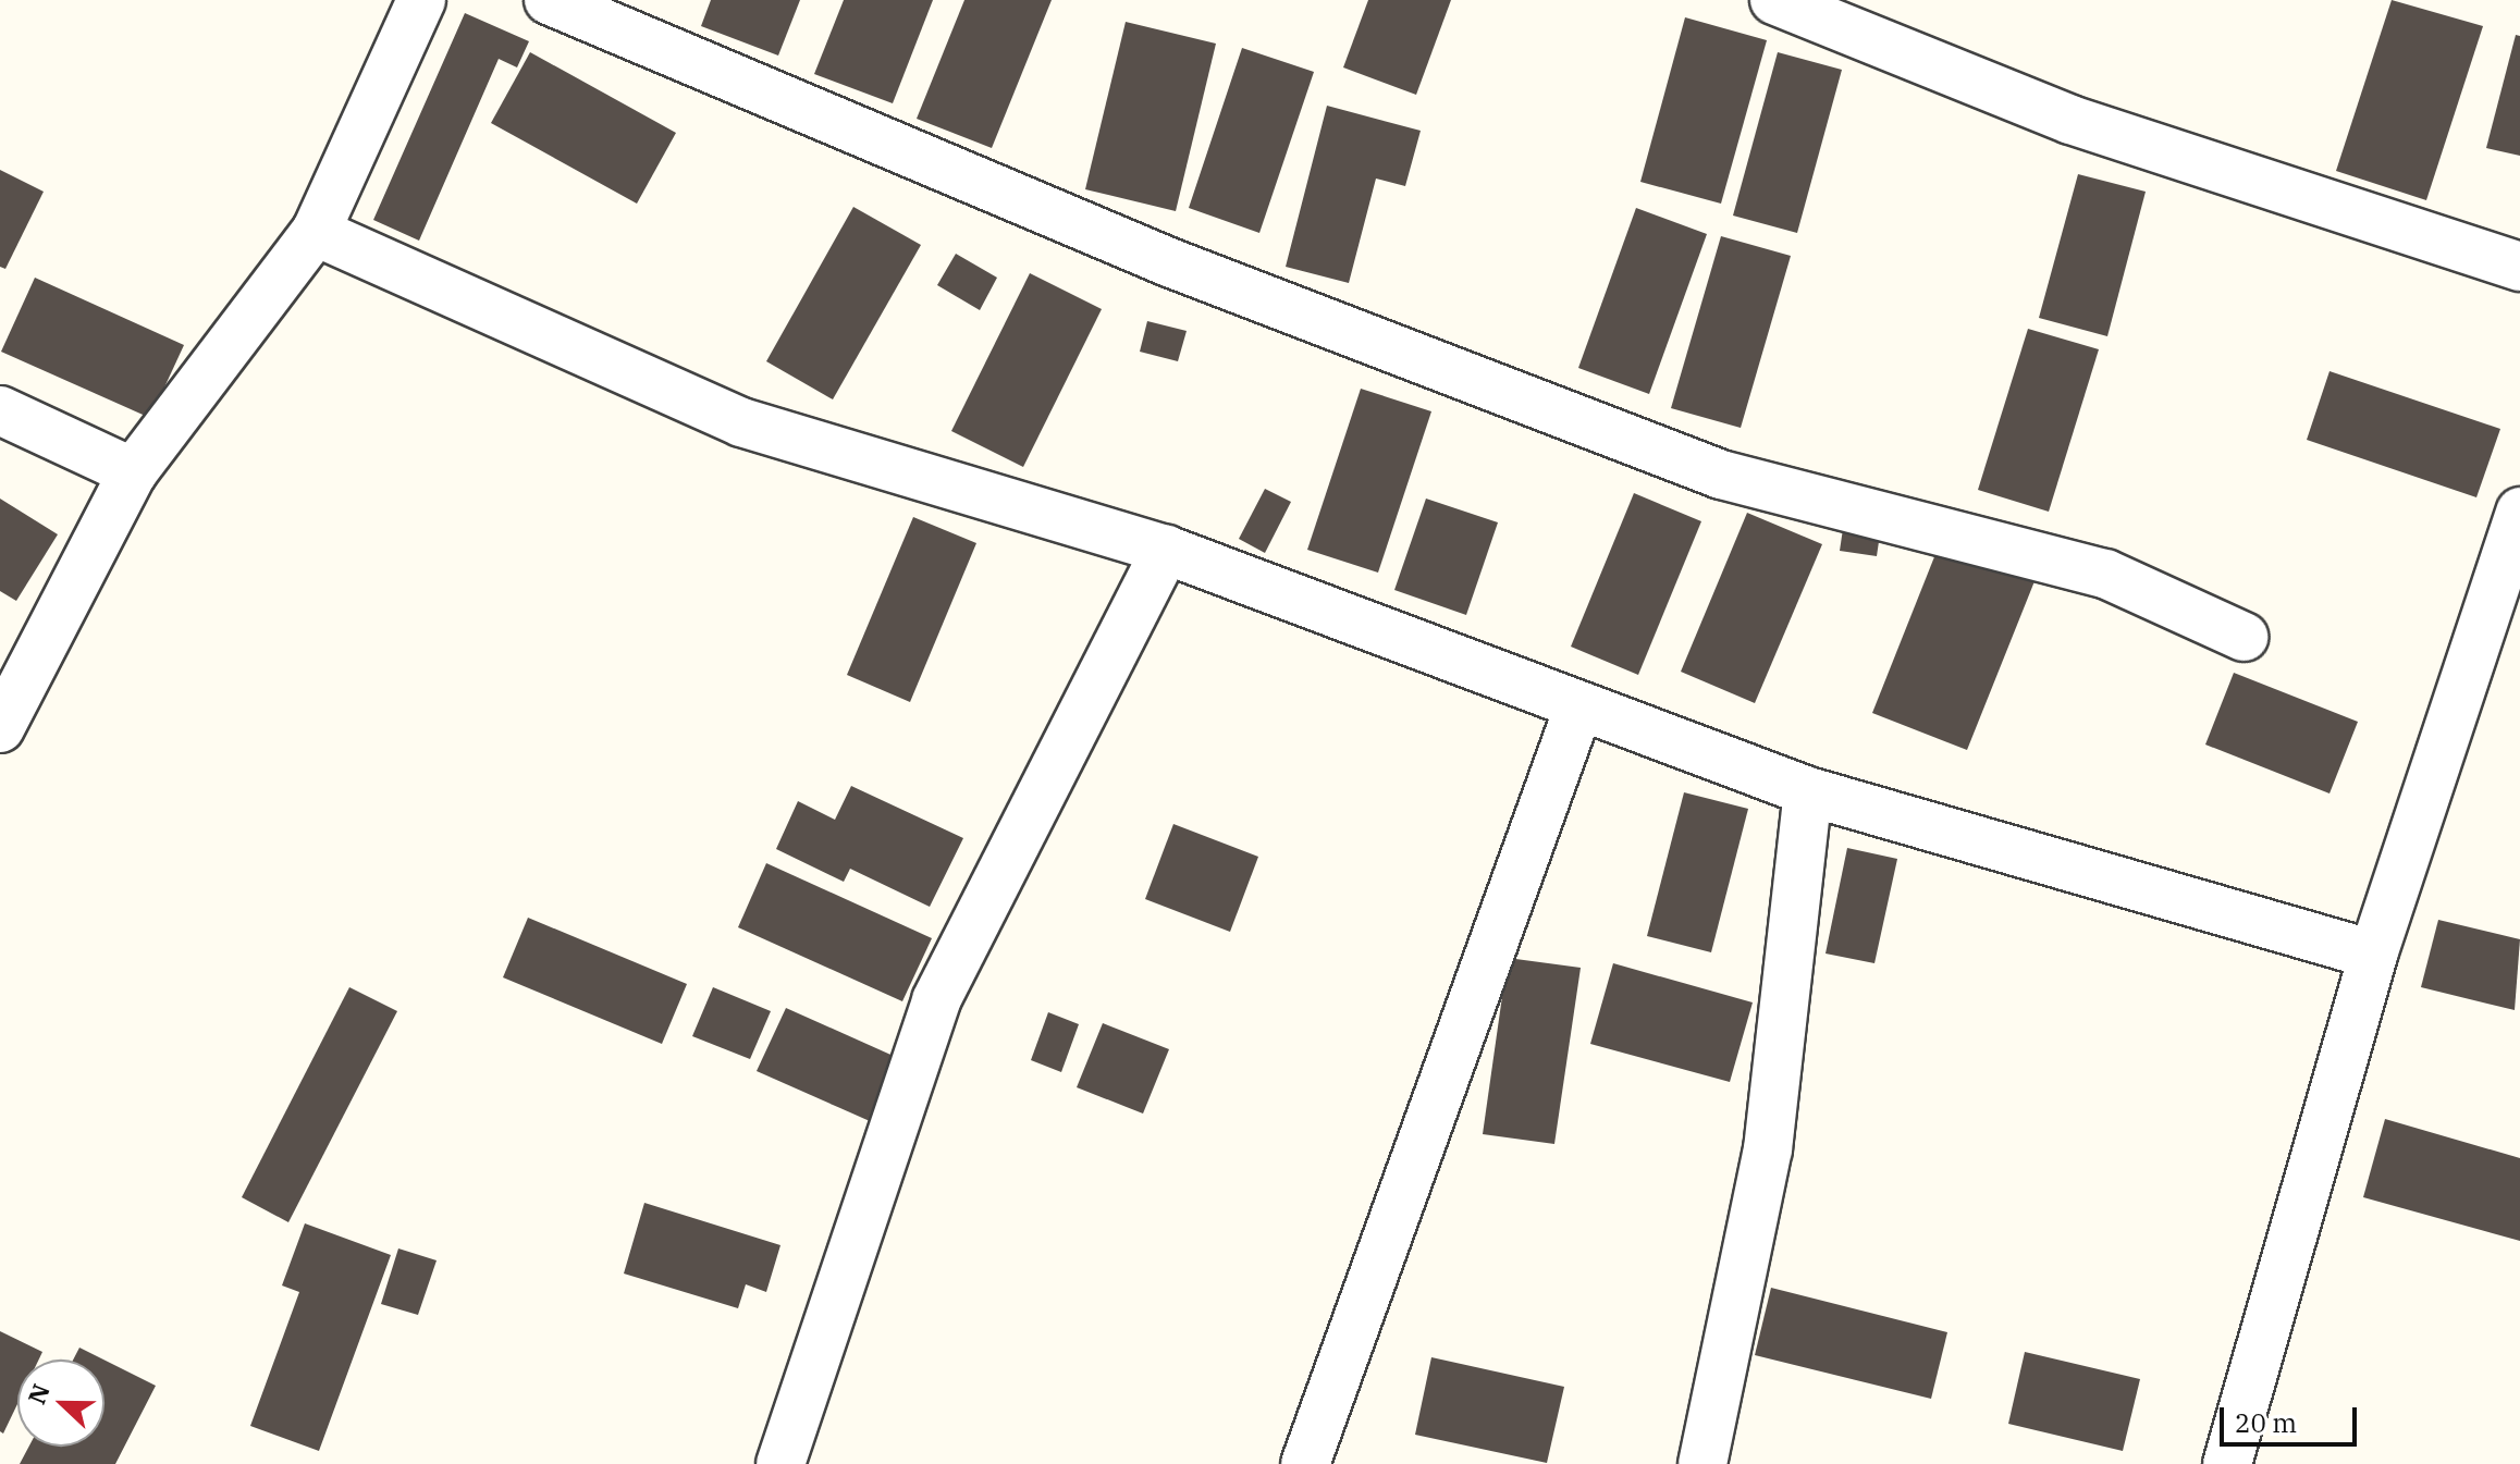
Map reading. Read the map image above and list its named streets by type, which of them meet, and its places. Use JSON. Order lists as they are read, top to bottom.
{
  "scale_bar": "20 m",
  "north": "left"
}
